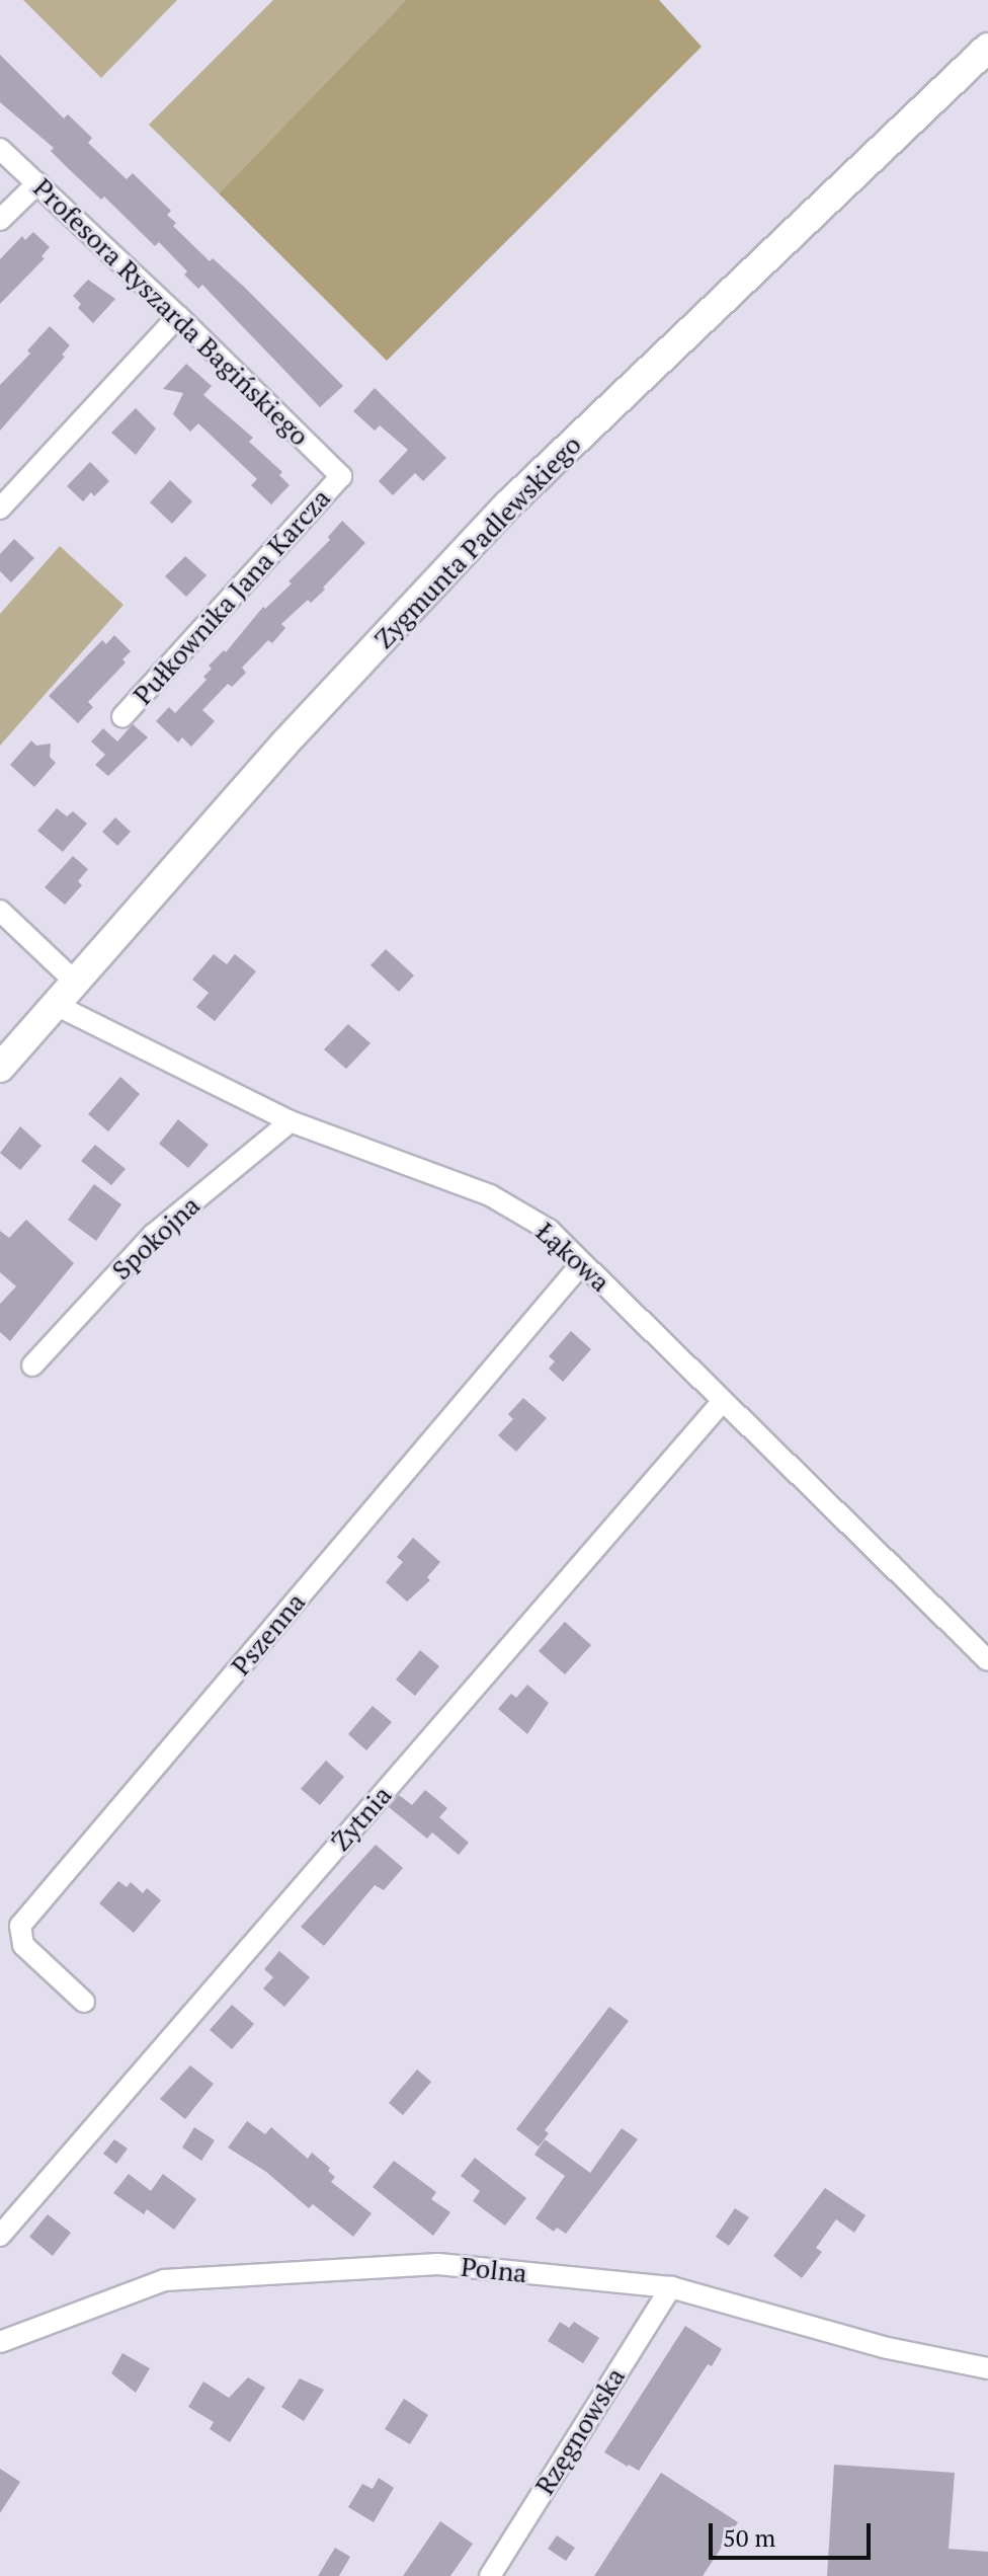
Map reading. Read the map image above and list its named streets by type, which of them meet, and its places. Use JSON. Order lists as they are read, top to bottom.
{
  "streets": {
    "street": [
      "Profesora Ryszarda Bagińskiego",
      "Zygmunta Padlewskiego",
      "Pułkownika Jana Karcza",
      "Spokojna",
      "Łąkowa",
      "Pszenna",
      "Żytnia",
      "Polna",
      "Rzęgnowska"
    ]
  },
  "crossings": [
    ["Profesora Ryszarda Bagińskiego", "Pułkownika Jana Karcza"],
    ["Zygmunta Padlewskiego", "Łąkowa"],
    ["Spokojna", "Łąkowa"],
    ["Łąkowa", "Pszenna"],
    ["Łąkowa", "Żytnia"],
    ["Polna", "Rzęgnowska"]
  ],
  "scale_bar": "50 m"
}
